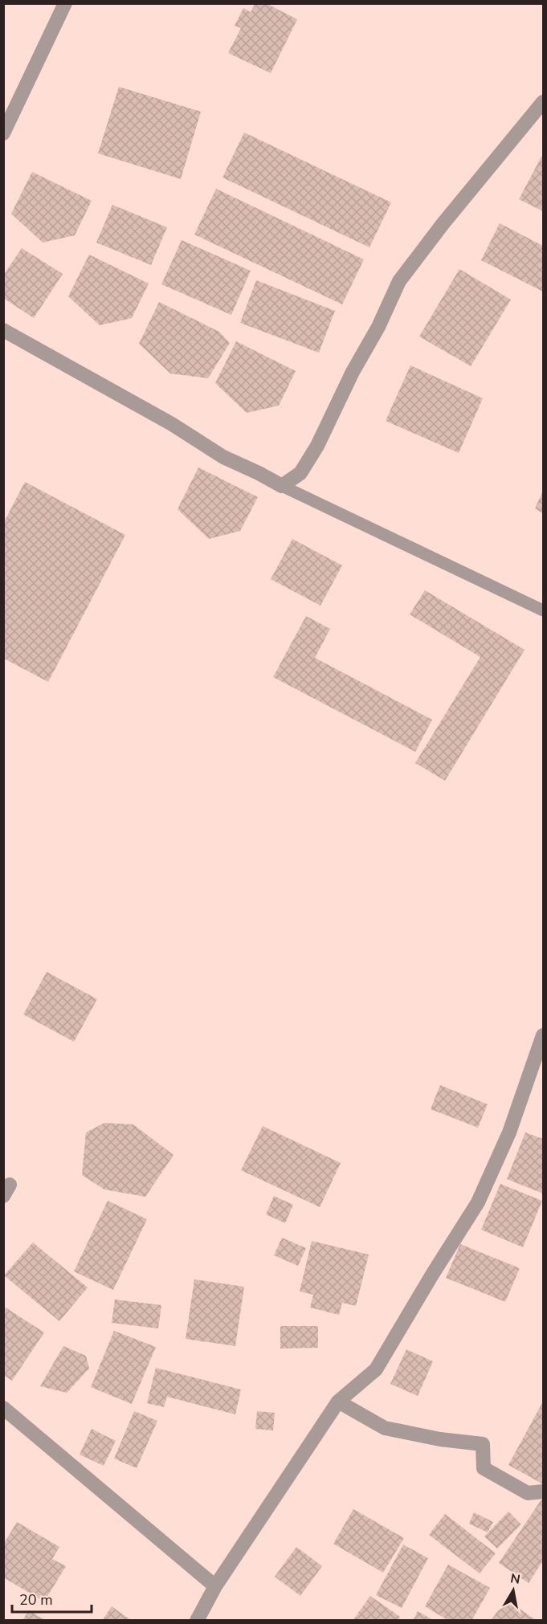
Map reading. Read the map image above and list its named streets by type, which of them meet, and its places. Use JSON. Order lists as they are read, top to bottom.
{
  "scale_bar": "20 m",
  "north": "top"
}
